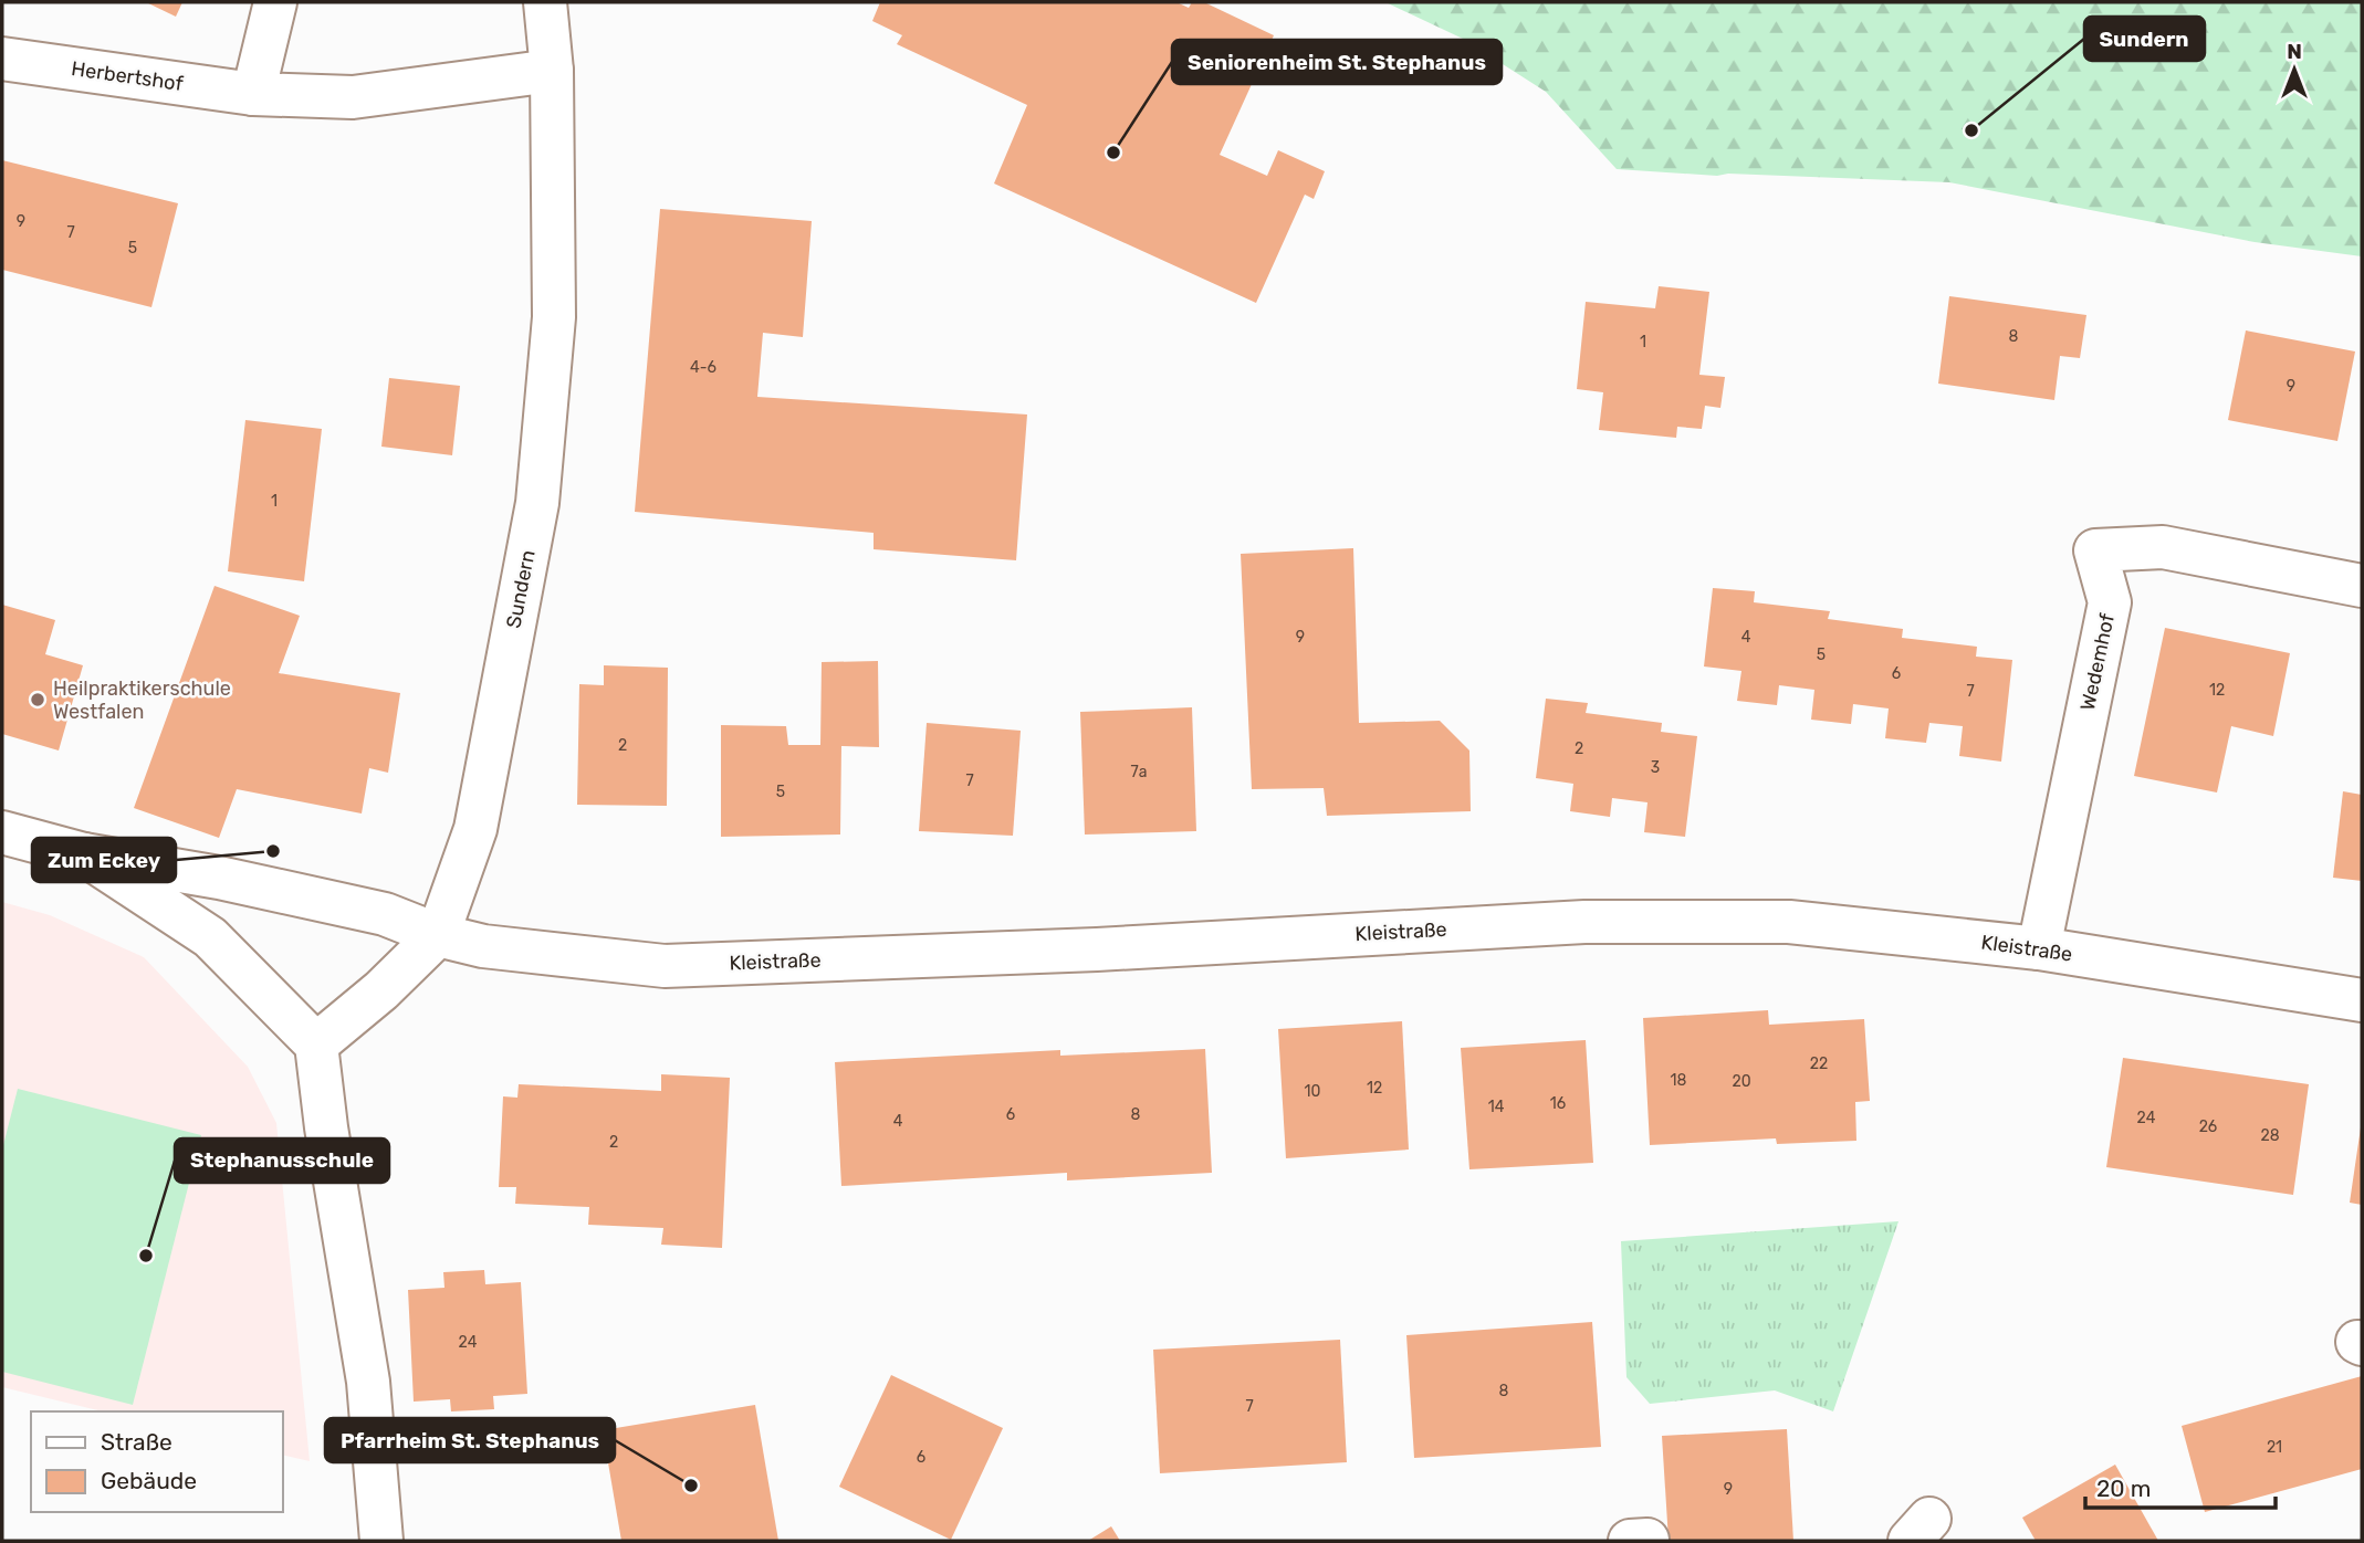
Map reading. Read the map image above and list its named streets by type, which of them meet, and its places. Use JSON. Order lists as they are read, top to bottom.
{
  "streets": {
    "street": [
      "Herbertshof",
      "Sundern",
      "Wedemhof",
      "Kleistraße"
    ]
  },
  "crossings": [
    ["Sundern", "Kleistraße"],
    ["Wedemhof", "Kleistraße"]
  ],
  "places": [
    "Sundern",
    "Seniorenheim St. Stephanus",
    "Heilpraktikerschule Westfalen",
    "Zum Eckey",
    "Stephanusschule",
    "Pfarrheim St. Stephanus"
  ],
  "house_numbers": [
    "9",
    "7",
    "5",
    "8",
    "1",
    "4-6",
    "9",
    "1",
    "9",
    "4",
    "5",
    "6",
    "12",
    "7",
    "2",
    "2",
    "3",
    "7a",
    "7",
    "5",
    "22",
    "18",
    "20",
    "12",
    "10",
    "16",
    "14",
    "6",
    "8",
    "24",
    "4",
    "26",
    "28",
    "2",
    "24",
    "8",
    "7",
    "21",
    "6",
    "9"
  ],
  "legend": ["Straße", "Gebäude"],
  "scale_bar": "20 m",
  "north": "top"
}
